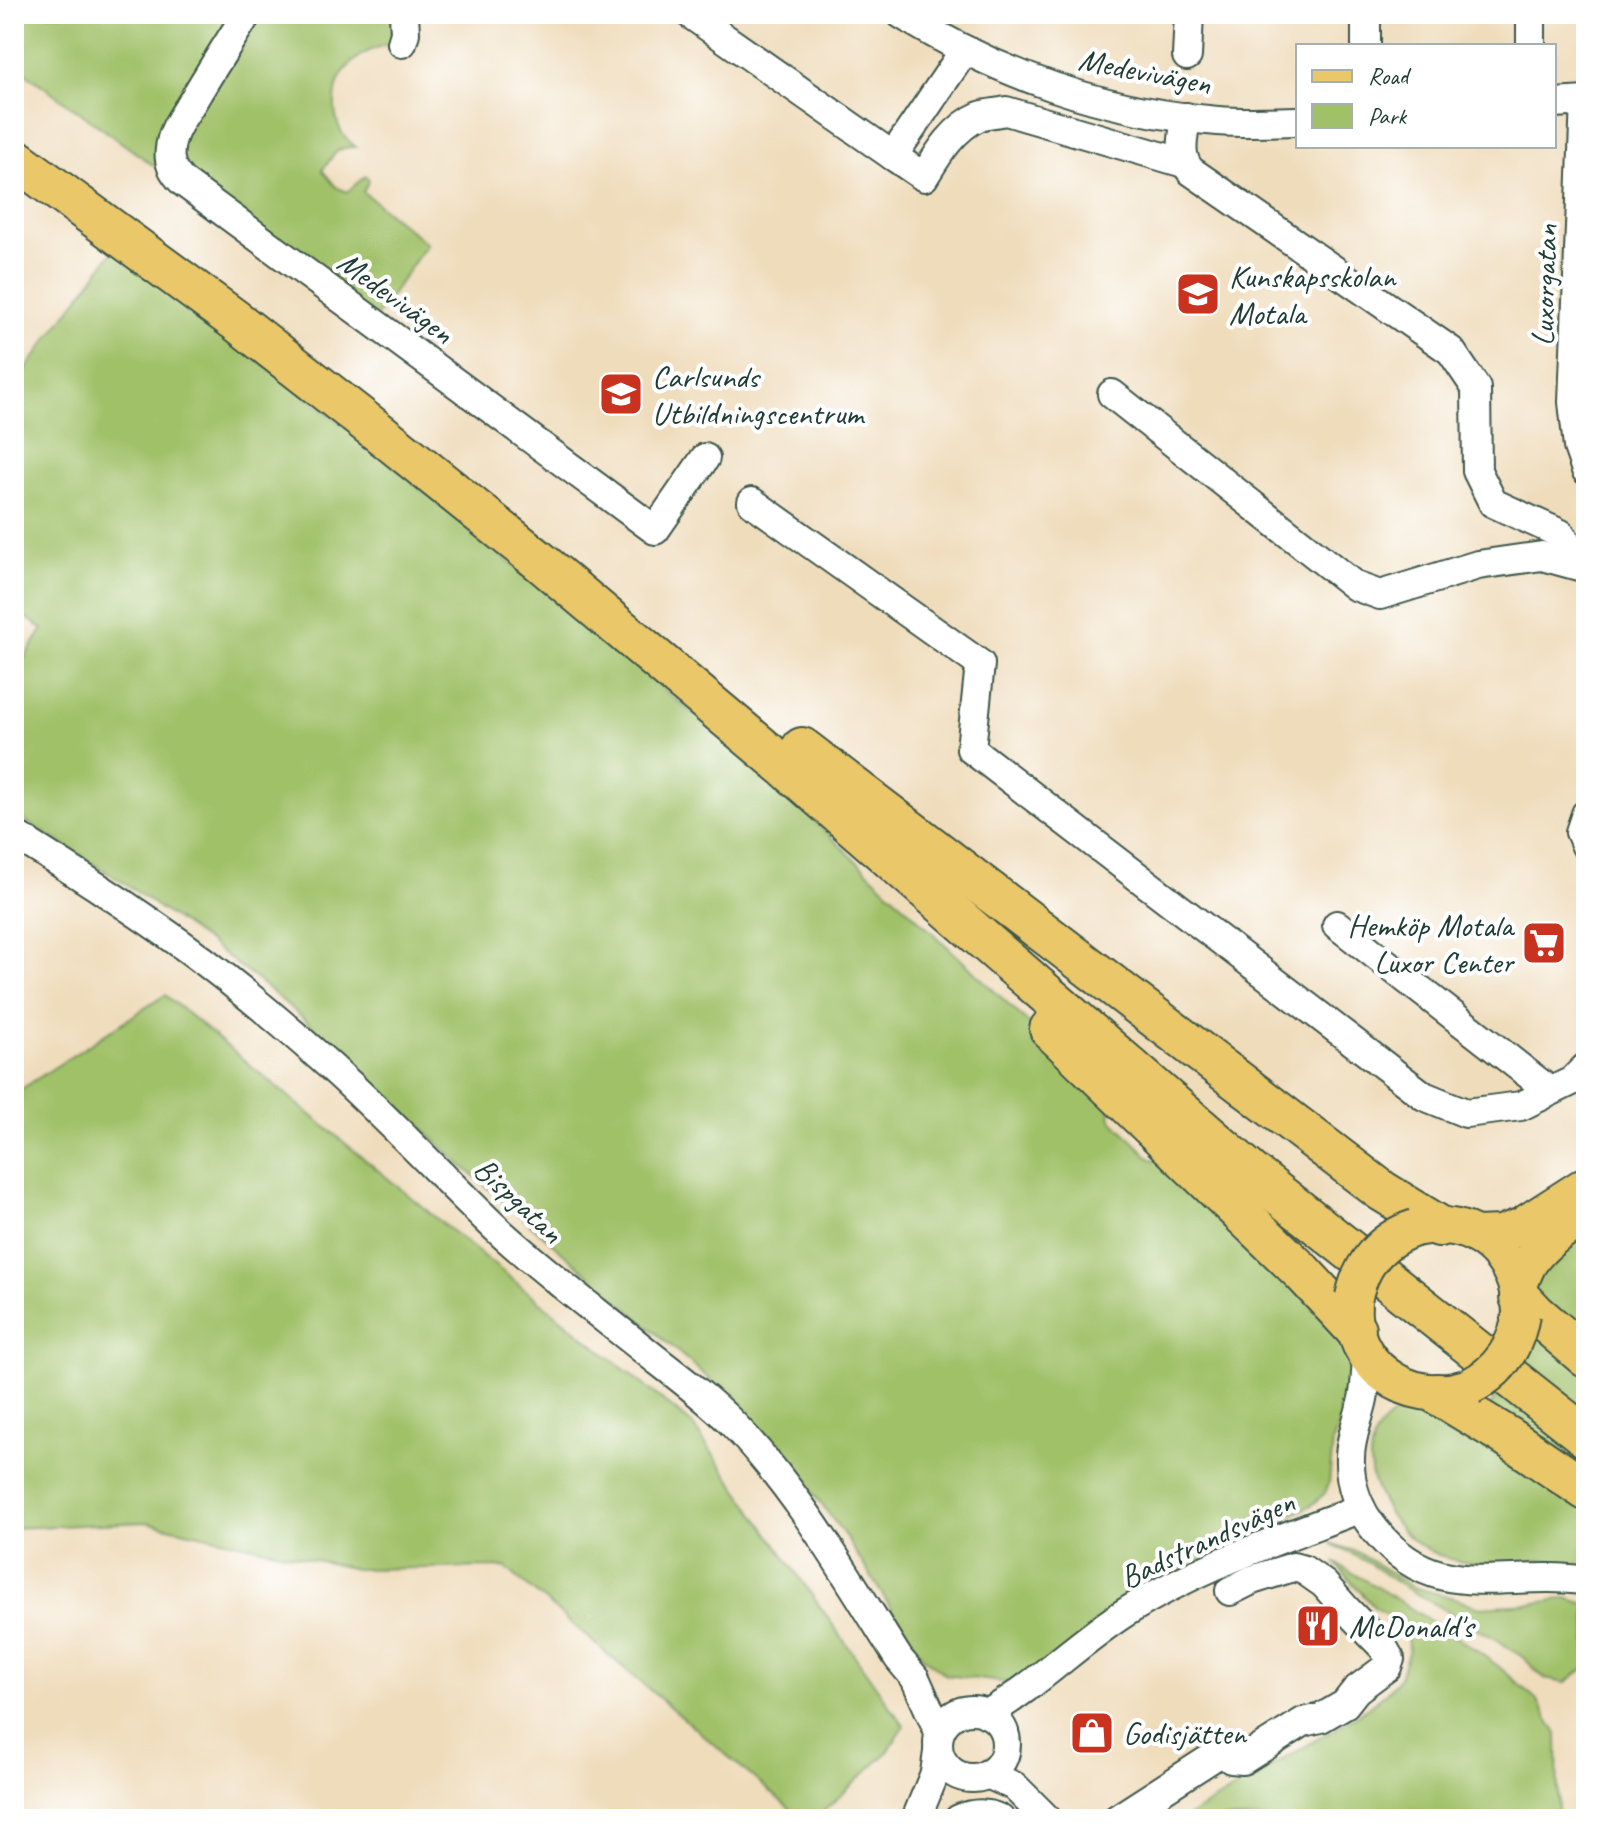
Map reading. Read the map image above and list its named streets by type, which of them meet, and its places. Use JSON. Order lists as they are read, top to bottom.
{
  "streets": {
    "street": [
      "Medevivägen",
      "Luxorgatan",
      "Bispgatan",
      "Badstrandsvägen"
    ]
  },
  "crossings": [
    ["Bispgatan", "Badstrandsvägen"]
  ],
  "places": {
    "school or university": ["Kunskapsskolan Motala", "Carlsunds Utbildningscentrum"],
    "supermarket": ["Hemköp Motala Luxor Center"],
    "restaurant": ["McDonald's"],
    "shop": ["Godisjätten"]
  },
  "legend": ["Road", "Park"]
}
